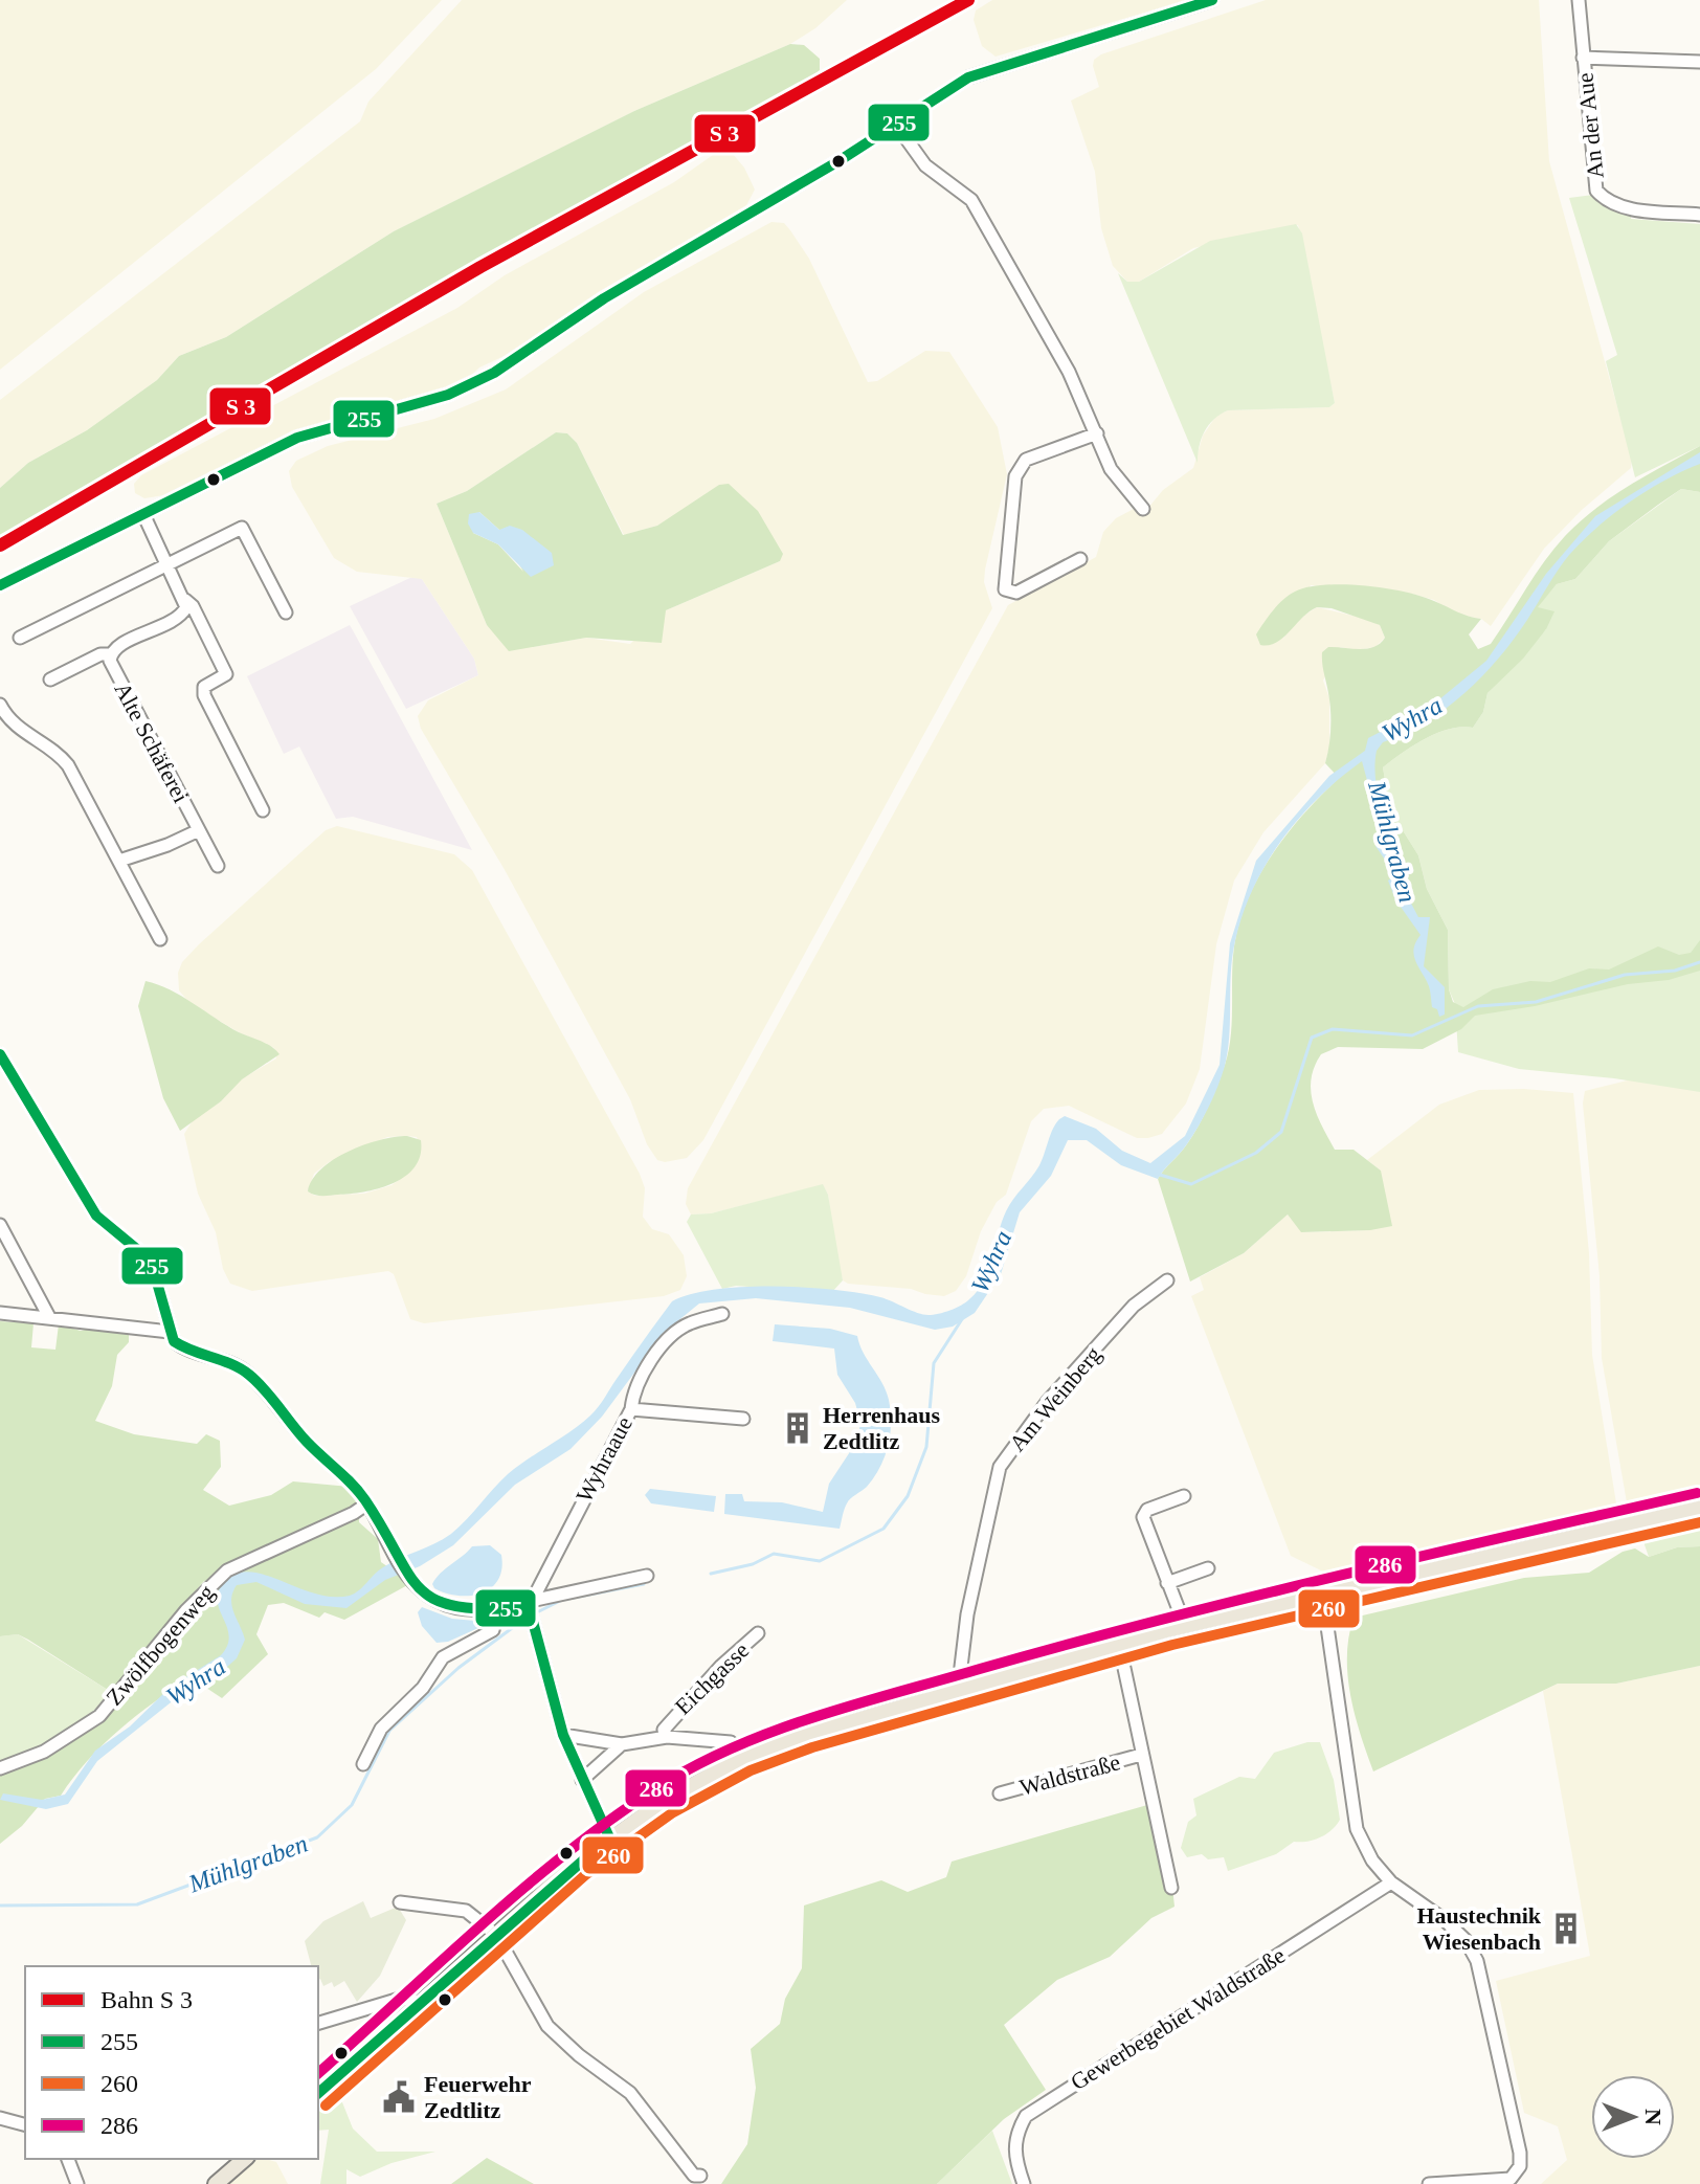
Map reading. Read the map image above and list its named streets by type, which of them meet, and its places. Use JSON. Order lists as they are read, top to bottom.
{
  "streets": {
    "street": [
      "An der Aue",
      "Alte Schäferei",
      "Am Weinberg",
      "Wyhraaue",
      "Zwölfbogenweg",
      "Eichgasse",
      "Waldstraße",
      "Gewerbegebiet Waldstraße"
    ]
  },
  "water": ["Wyhra", "Mühlgraben"],
  "places": {
    "building": ["Herrenhaus Zedtlitz", "Haustechnik Wiesenbach"],
    "public building": ["Feuerwehr Zedtlitz"]
  },
  "lines": ["transit line 255", "transit line 286", "transit line 260"],
  "legend": [
    "Bahn S 3",
    "255",
    "260",
    "286"
  ],
  "north": "right"
}
